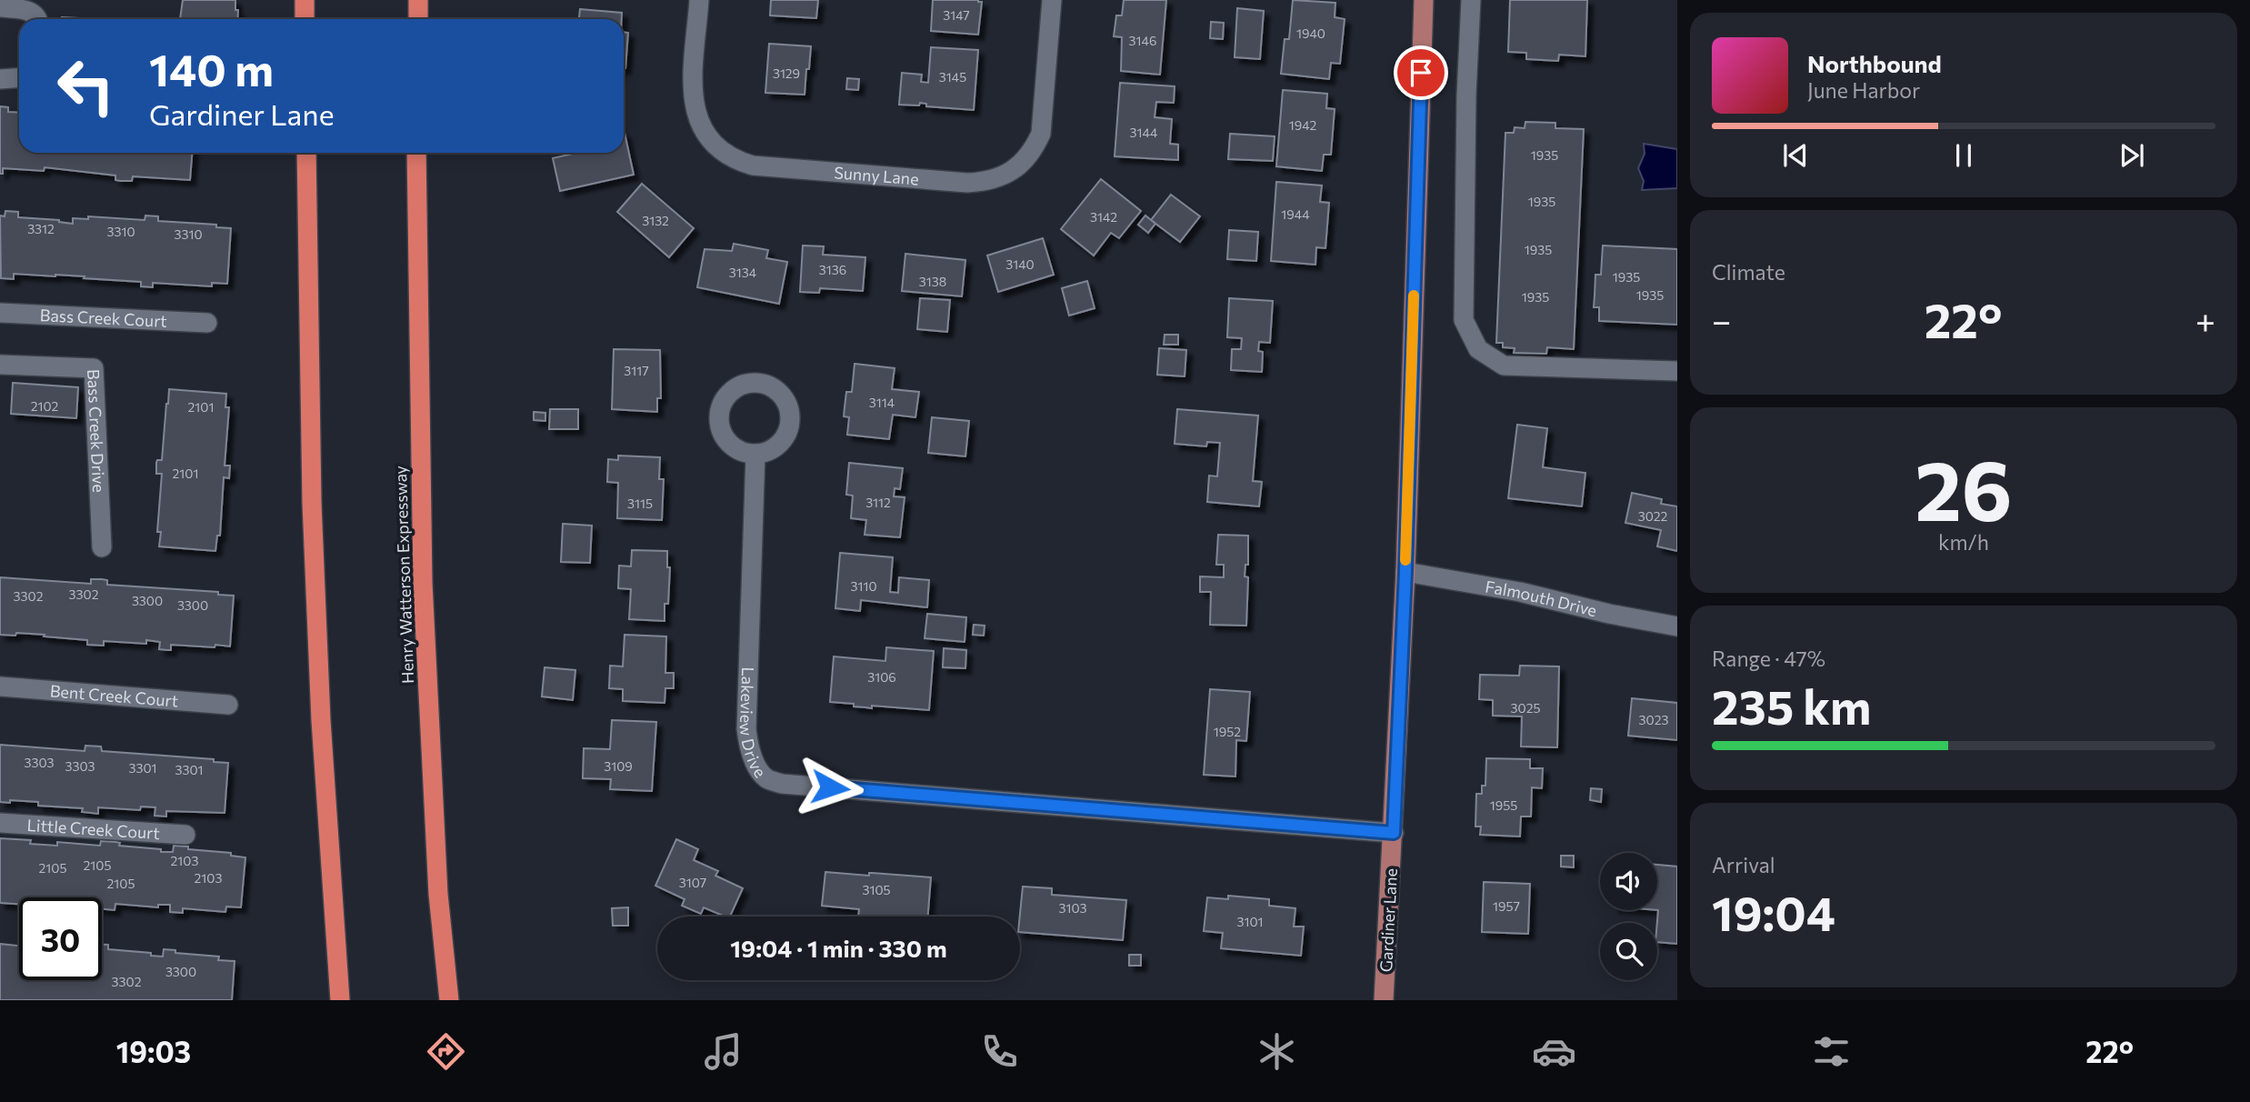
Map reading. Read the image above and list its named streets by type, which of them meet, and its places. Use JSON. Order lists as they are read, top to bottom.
{
  "streets": {
    "highway": ["Henry Watterson Expressway"],
    "main road": ["Gardiner Lane"],
    "street": [
      "Sunny Lane",
      "Bass Creek Court",
      "Bass Creek Drive",
      "Falmouth Drive",
      "Bent Creek Court",
      "Lakeview Drive",
      "Little Creek Court"
    ]
  },
  "crossings": [
    ["Falmouth Drive", "Gardiner Lane"],
    ["Lakeview Drive", "Gardiner Lane"]
  ],
  "house_numbers": [
    "3147",
    "1940",
    "3146",
    "3129",
    "3145",
    "1942",
    "3144",
    "1935",
    "1935",
    "1944",
    "3142",
    "3132",
    "3312",
    "3310",
    "3310",
    "1935",
    "3140",
    "3136",
    "3134",
    "1935",
    "3138",
    "1935",
    "1935",
    "3117",
    "3114",
    "2102",
    "2101",
    "2101",
    "3112",
    "3115",
    "3022",
    "3110",
    "3302",
    "3302",
    "3300",
    "3300",
    "3106",
    "3025",
    "3023",
    "1952",
    "3303",
    "3303",
    "3109",
    "3301",
    "3301",
    "1955",
    "2103",
    "2105",
    "2105",
    "2103",
    "3107",
    "2105",
    "3105",
    "1957",
    "3103",
    "3101",
    "3300",
    "3302"
  ],
  "page": {
    "turn": ["140 m", "Gardiner Lane"],
    "song": ["Northbound", "June Harbor"],
    "tile": [
      "Climate",
      ["26", "km/h"],
      ["Range · 47%", "235 km"],
      ["Arrival", "19:04"]
    ],
    "heat": ["−", "22°", "+"],
    "limit": "30",
    "trip": "19:04 · 1 min · 330 m",
    "tabs": ["19:03", "22°"]
  }
}
